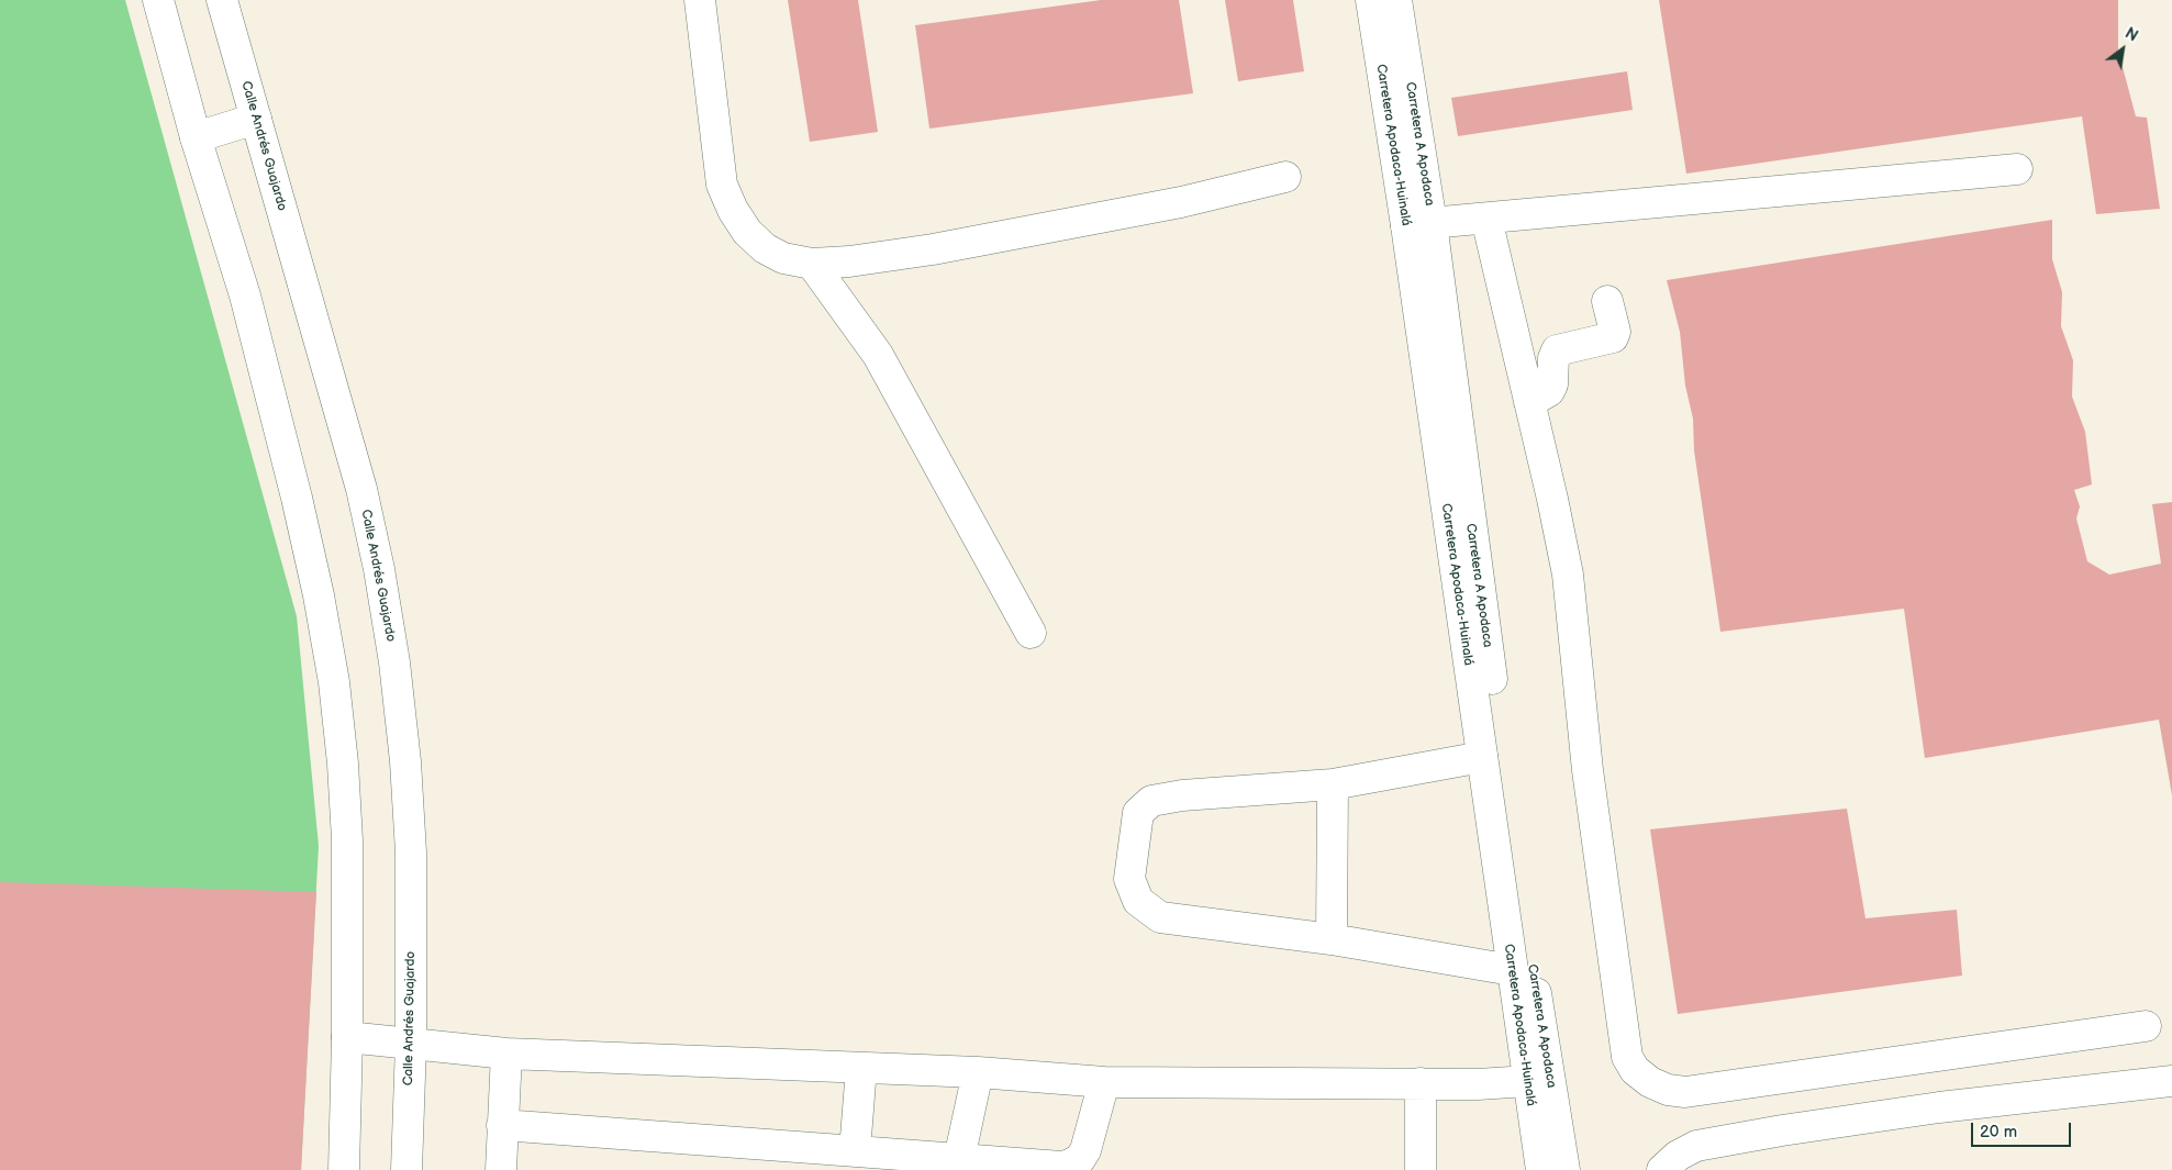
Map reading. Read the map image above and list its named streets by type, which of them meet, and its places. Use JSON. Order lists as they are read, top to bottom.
{
  "streets": {
    "main road": ["Carretera A Apodaca", "Carretera Apodaca-Huinalá", "Calle Andrés Guajardo"]
  },
  "crossings": [
    ["Carretera A Apodaca", "Carretera Apodaca-Huinalá"]
  ],
  "scale_bar": "20 m",
  "north": "top right"
}
